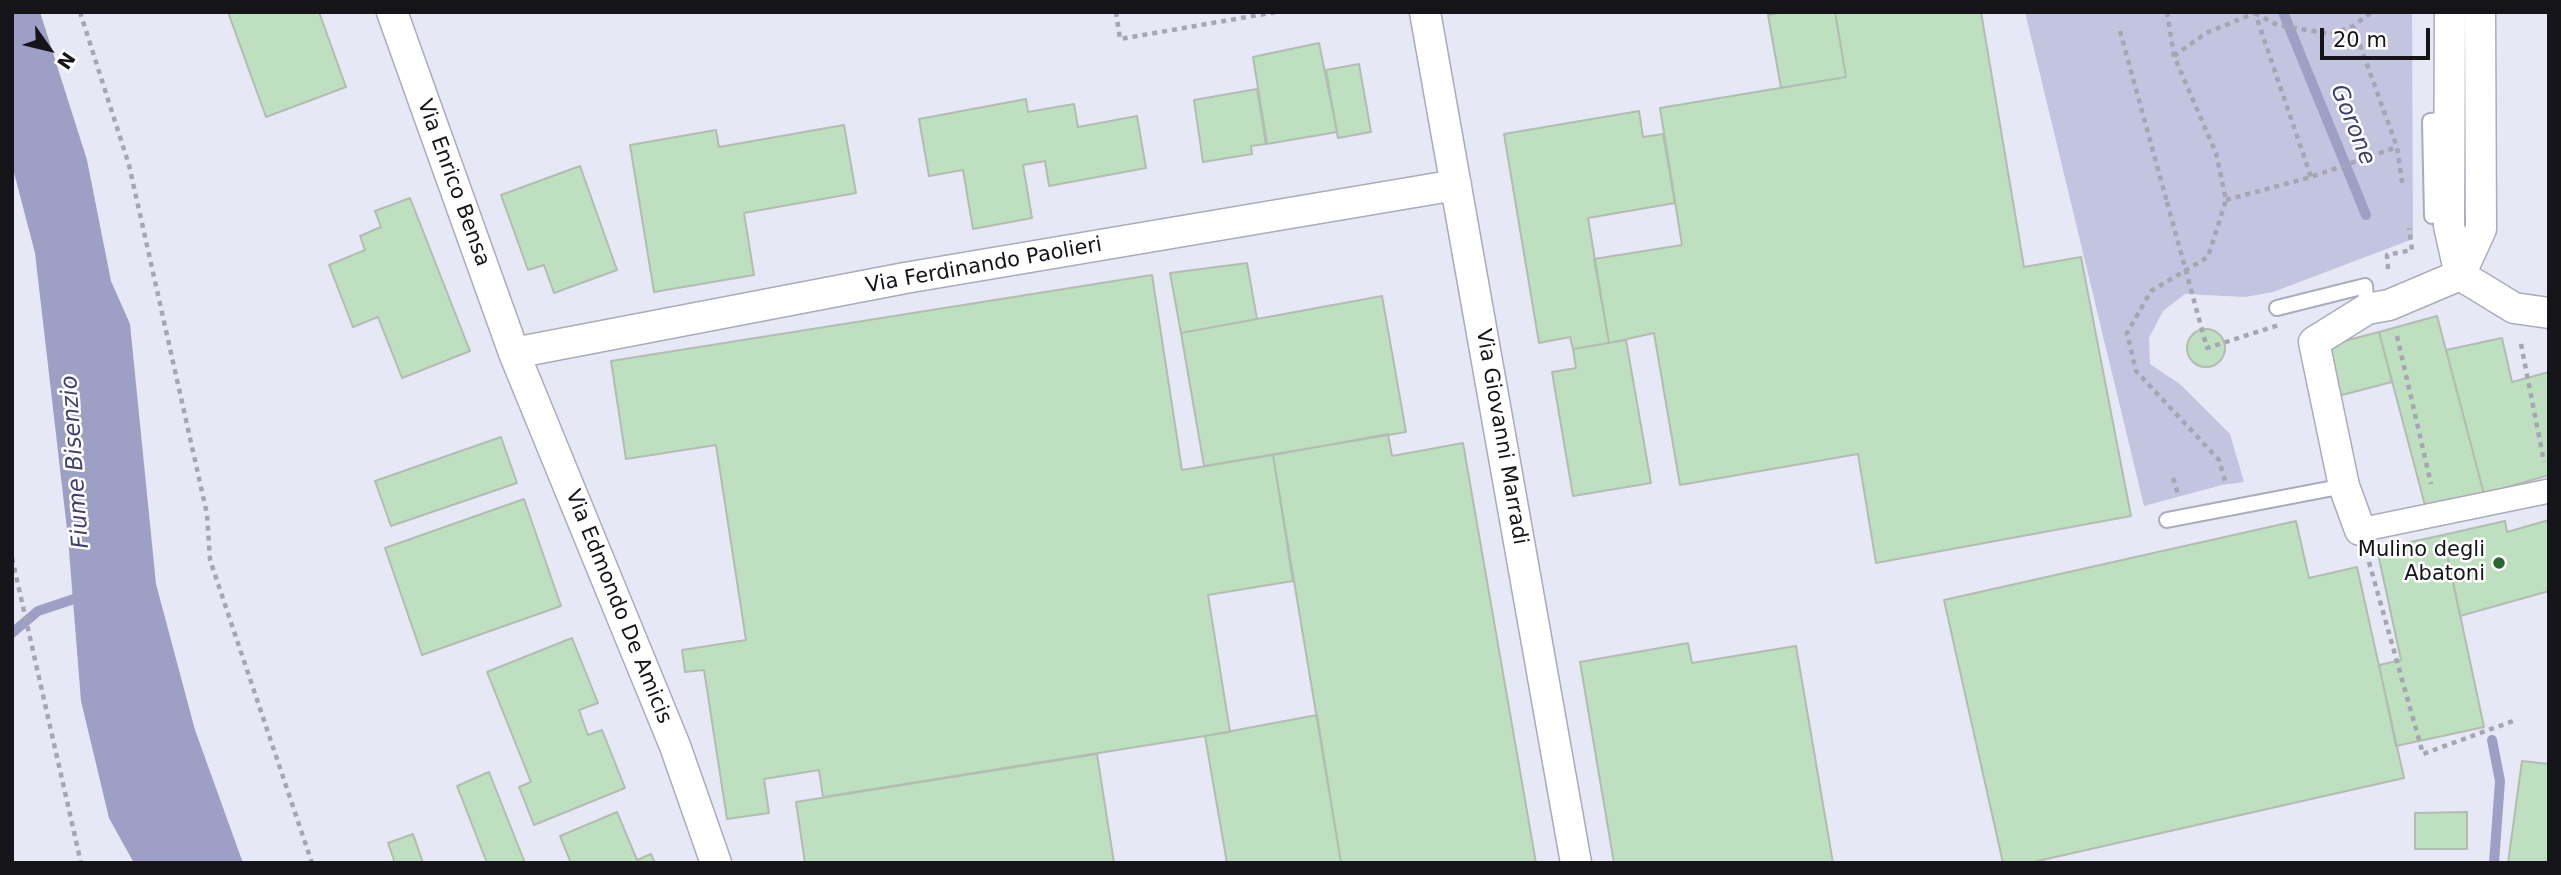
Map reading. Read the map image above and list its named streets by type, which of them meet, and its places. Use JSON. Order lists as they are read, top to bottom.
{
  "streets": {
    "street": [
      "Via Enrico Bensa",
      "Via Ferdinando Paolieri",
      "Via Giovanni Marradi",
      "Via Edmondo De Amicis"
    ]
  },
  "crossings": [
    ["Via Enrico Bensa", "Via Ferdinando Paolieri"],
    ["Via Enrico Bensa", "Via Edmondo De Amicis"],
    ["Via Ferdinando Paolieri", "Via Giovanni Marradi"],
    ["Via Ferdinando Paolieri", "Via Edmondo De Amicis"]
  ],
  "water": ["Gorone", "Fiume Bisenzio"],
  "places": ["Mulino degli Abatoni"],
  "scale_bar": "20 m",
  "north": "bottom right"
}
